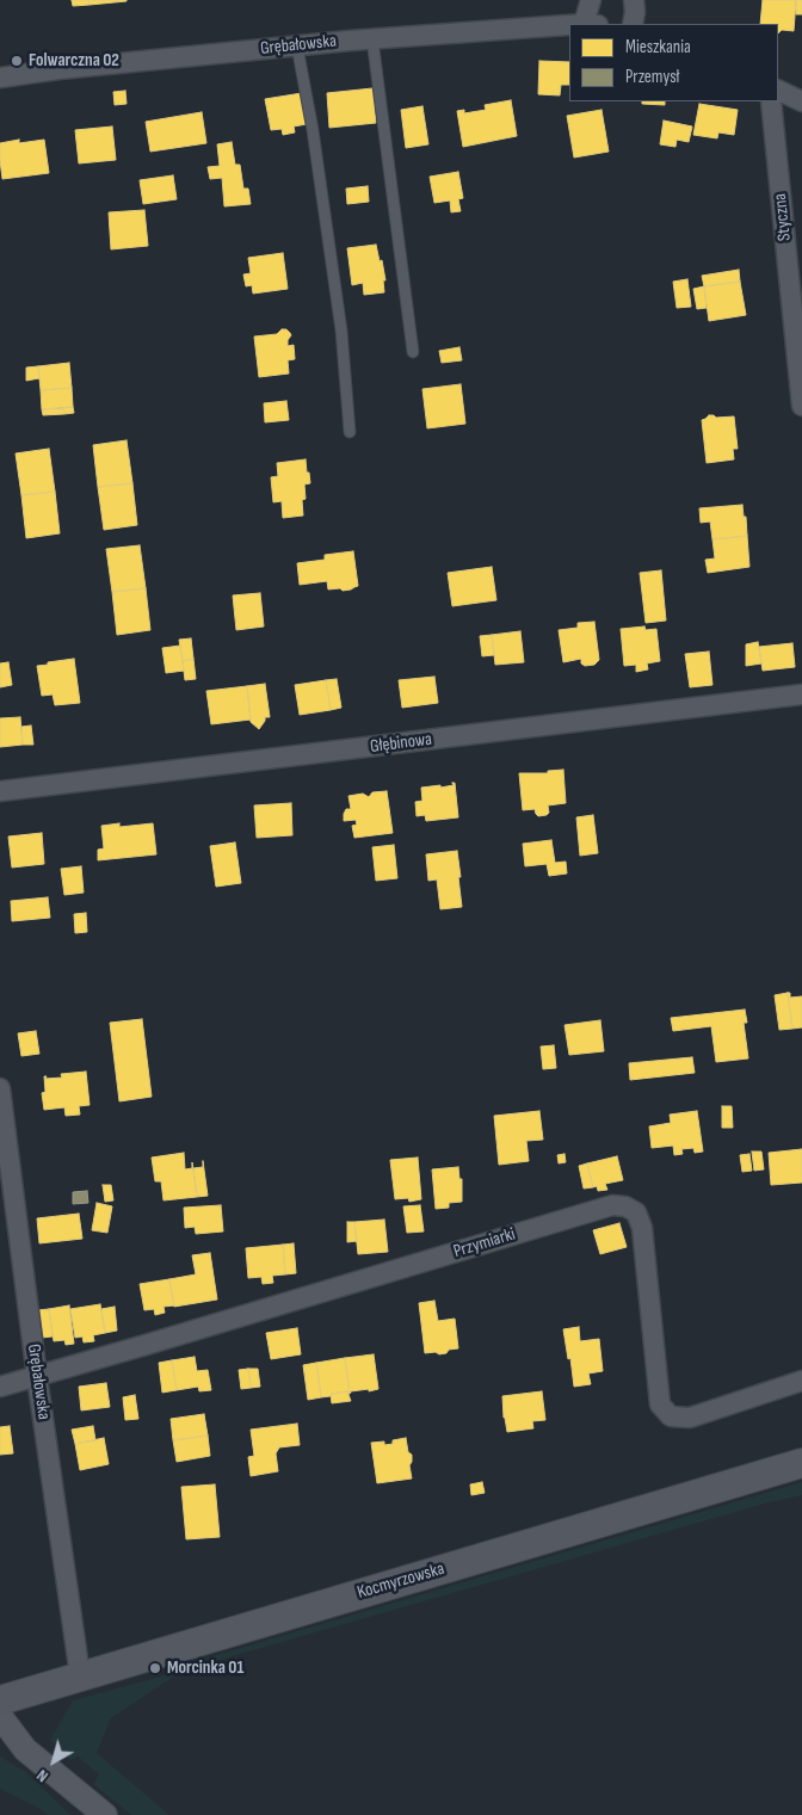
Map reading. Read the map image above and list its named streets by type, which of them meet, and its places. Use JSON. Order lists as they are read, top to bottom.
{
  "streets": {
    "main road": ["Kocmyrzowska"],
    "street": [
      "Grębałowska",
      "Styczna",
      "Głębinowa",
      "Przymiarki"
    ]
  },
  "crossings": [
    ["Grębałowska", "Przymiarki"],
    ["Grębałowska", "Kocmyrzowska"]
  ],
  "places": ["Folwarczna 02", "Morcinka 01"],
  "legend": ["Mieszkania", "Przemysł"],
  "north": "bottom left"
}
